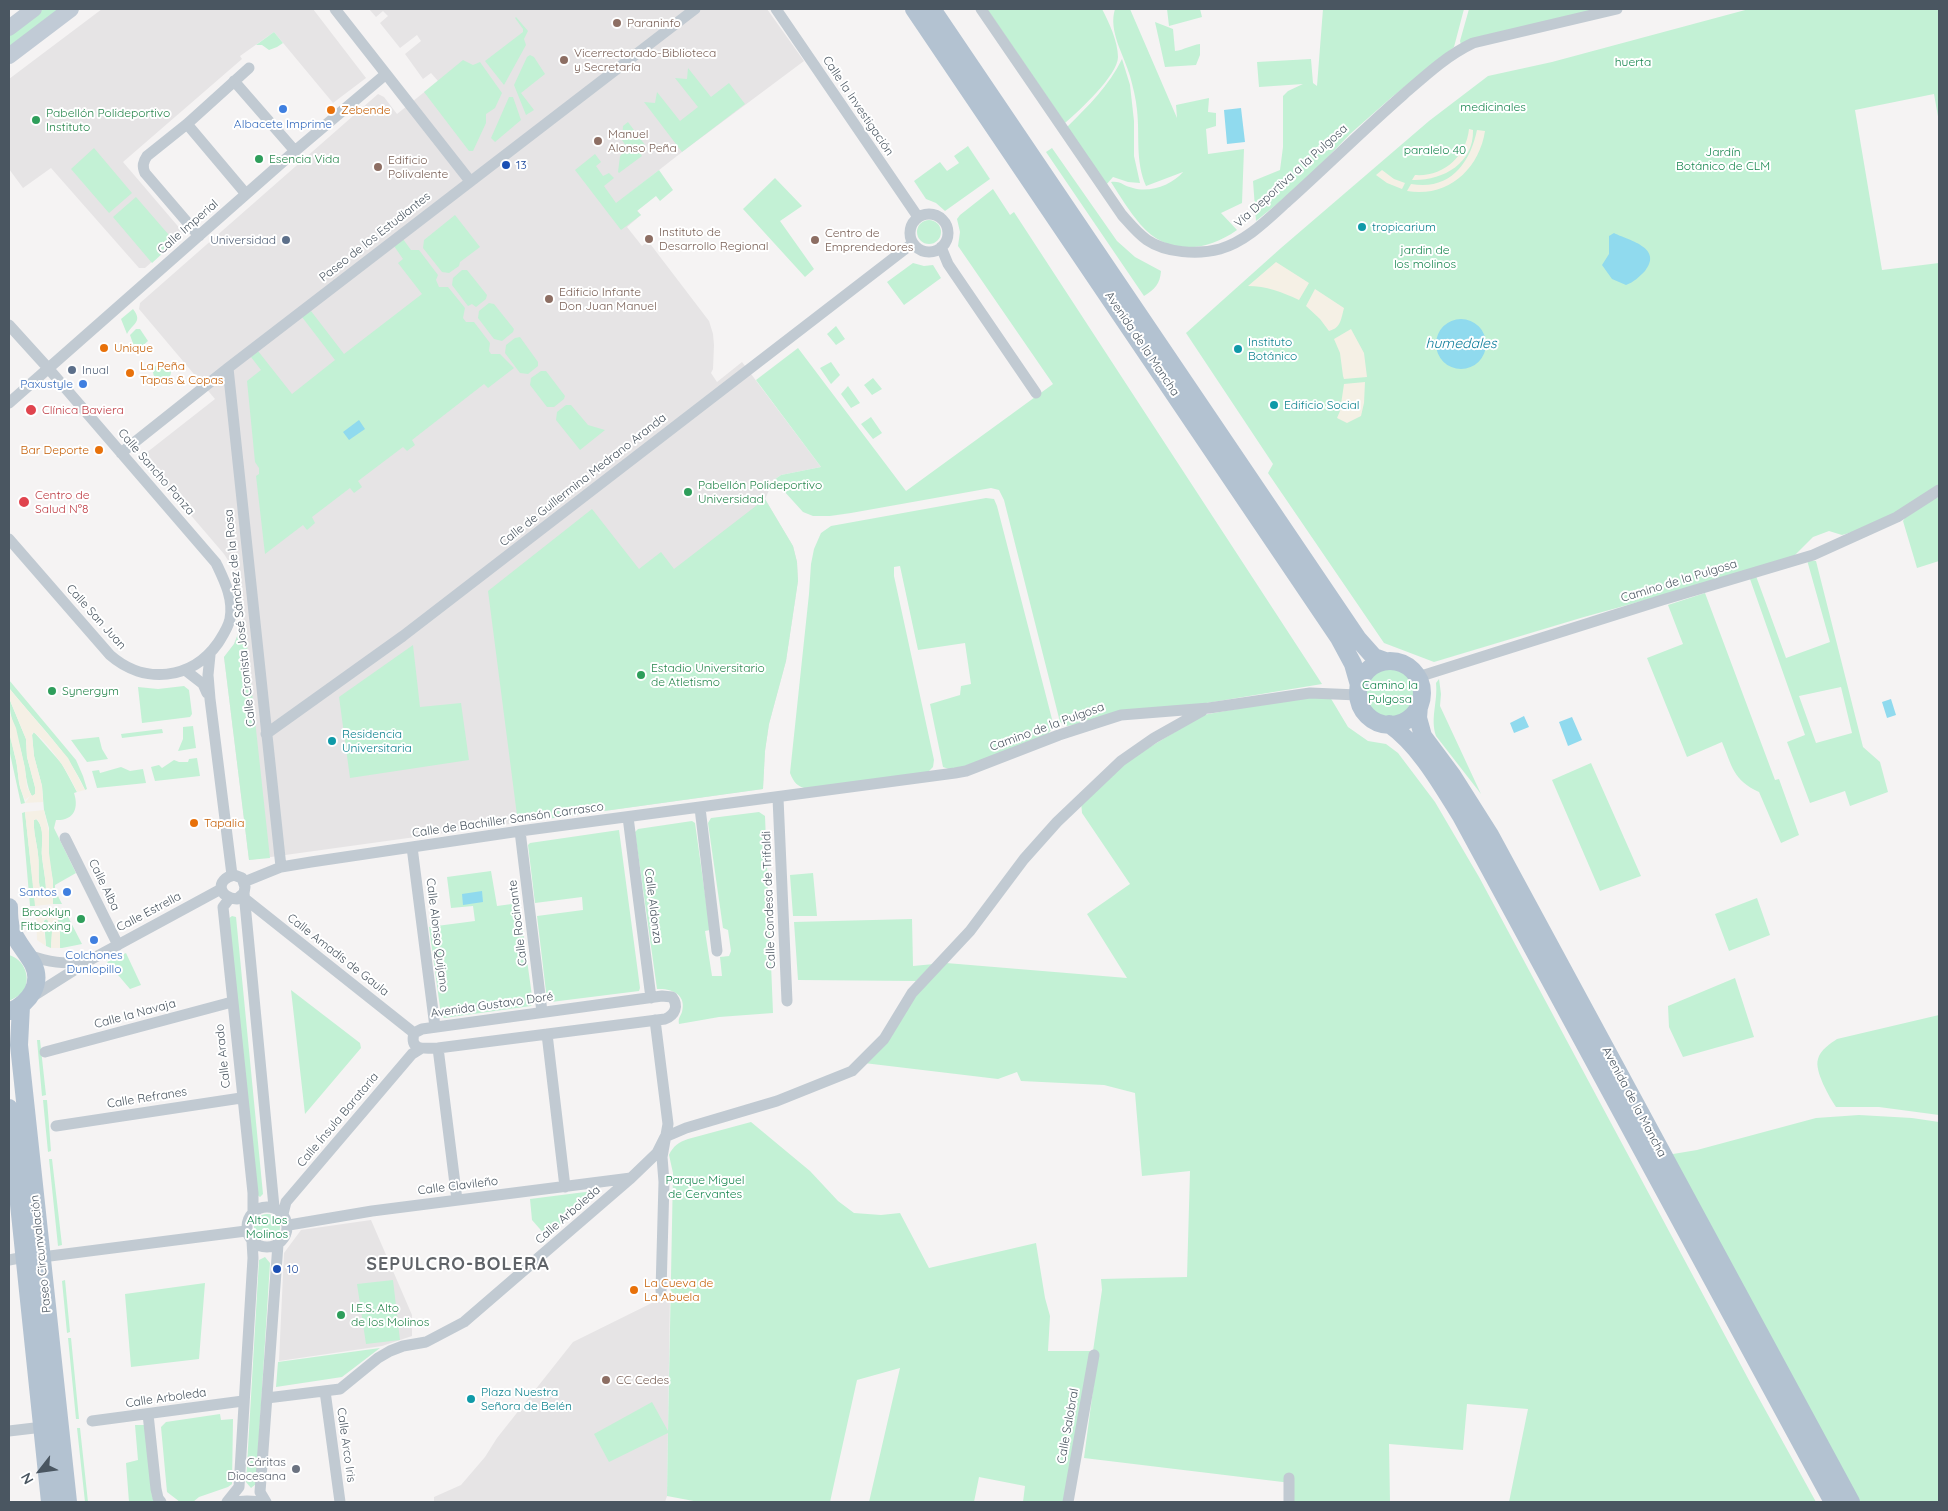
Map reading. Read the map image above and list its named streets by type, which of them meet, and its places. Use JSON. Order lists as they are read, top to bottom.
{
  "streets": {
    "main road": ["Avenida de la Mancha", "Paseo Circunvalación"],
    "street": [
      "Calle la Investigación",
      "Vía Deportiva a la Pulgosa",
      "Calle Imperial",
      "Paseo de los Estudiantes",
      "Calle Sancho Panza",
      "Calle de Guillermina Medrano Aranda",
      "Camino de la Pulgosa",
      "Calle San Juan",
      "Calle Cronista José Sánchez de la Rosa",
      "Calle de Bachiller Sansón Carrasco",
      "Calle Alba",
      "Calle Condesa de Trifaldi",
      "Calle Aldonza",
      "Calle Estrella",
      "Calle Rocinante",
      "Calle Alonso Quijano",
      "Calle Amadís de Gaula",
      "Avenida Gustavo Doré",
      "Calle la Navaja",
      "Calle Arado",
      "Calle Refranes",
      "Calle Ínsula Barataria",
      "Calle Clavileño",
      "Calle Arboleda",
      "Calle Salobral",
      "Calle Arco Iris"
    ]
  },
  "crossings": [
    ["Calle la Investigación", "Calle de Guillermina Medrano Aranda"],
    ["Calle Imperial", "Calle Sancho Panza"],
    ["Paseo de los Estudiantes", "Calle Sancho Panza"],
    ["Paseo de los Estudiantes", "Calle Cronista José Sánchez de la Rosa"],
    ["Avenida de la Mancha", "Camino de la Pulgosa"],
    ["Calle Sancho Panza", "Calle San Juan"],
    ["Calle de Guillermina Medrano Aranda", "Calle Cronista José Sánchez de la Rosa"],
    ["Camino de la Pulgosa", "Calle de Bachiller Sansón Carrasco"],
    ["Camino de la Pulgosa", "Calle Condesa de Trifaldi"],
    ["Calle Cronista José Sánchez de la Rosa", "Calle de Bachiller Sansón Carrasco"],
    ["Calle de Bachiller Sansón Carrasco", "Calle Condesa de Trifaldi"],
    ["Calle de Bachiller Sansón Carrasco", "Calle Aldonza"],
    ["Calle de Bachiller Sansón Carrasco", "Calle Estrella"],
    ["Calle de Bachiller Sansón Carrasco", "Calle Rocinante"],
    ["Calle de Bachiller Sansón Carrasco", "Calle Alonso Quijano"],
    ["Calle de Bachiller Sansón Carrasco", "Calle Amadís de Gaula"],
    ["Calle de Bachiller Sansón Carrasco", "Calle Arado"],
    ["Calle Alba", "Calle Estrella"],
    ["Calle Aldonza", "Avenida Gustavo Doré"],
    ["Calle Estrella", "Calle Amadís de Gaula"],
    ["Calle Estrella", "Calle Arado"],
    ["Calle Estrella", "Paseo Circunvalación"],
    ["Calle Rocinante", "Avenida Gustavo Doré"],
    ["Calle Alonso Quijano", "Avenida Gustavo Doré"],
    ["Calle Amadís de Gaula", "Avenida Gustavo Doré"],
    ["Calle Amadís de Gaula", "Calle Arado"],
    ["Avenida Gustavo Doré", "Calle Ínsula Barataria"],
    ["Calle la Navaja", "Calle Arado"],
    ["Calle Arado", "Calle Refranes"],
    ["Calle Arado", "Calle Ínsula Barataria"],
    ["Calle Arado", "Calle Clavileño"],
    ["Calle Ínsula Barataria", "Calle Clavileño"],
    ["Calle Clavileño", "Calle Arboleda"],
    ["Calle Arboleda", "Calle Arco Iris"]
  ],
  "districts": ["SEPULCRO-BOLERA"],
  "water": ["humedales"],
  "parks": [
    "huerta",
    "medicinales",
    "paralelo 40",
    "Jardín Botánico de CLM",
    "jardin de los molinos",
    "Camino la Pulgosa",
    "Parque Miguel de Cervantes",
    "Alto los Molinos"
  ],
  "places": [
    "Paraninfo",
    "Vicerrectorado-Biblioteca y Secretaría",
    "Albacete Imprime",
    "Zebende",
    "Pabellón Polideportivo Instituto",
    "Manuel Alonso Peña",
    "Esencia Vida",
    "13",
    "Edificio Polivalente",
    "tropicarium",
    "Instituto de Desarrollo Regional",
    "Universidad",
    "Centro de Emprendedores",
    "Edificio Infante Don Juan Manuel",
    "Unique",
    "Instituto Botánico",
    "Inual",
    "La Peña Tapas & Copas",
    "Paxustyle",
    "Edificio Social",
    "Clínica Baviera",
    "Bar Deporte",
    "Pabellón Polideportivo Universidad",
    "Centro de Salud Nº8",
    "Estadio Universitario de Atletismo",
    "Synergym",
    "Residencia Universitaria",
    "Tapalia",
    "Santos",
    "Brooklyn Fitboxing",
    "Colchones Dunlopillo",
    "10",
    "La Cueva de La Abuela",
    "I.E.S. Alto de los Molinos",
    "CC Cedes",
    "Plaza Nuestra Señora de Belén",
    "Cáritas Diocesana"
  ],
  "north": "bottom left"
}
